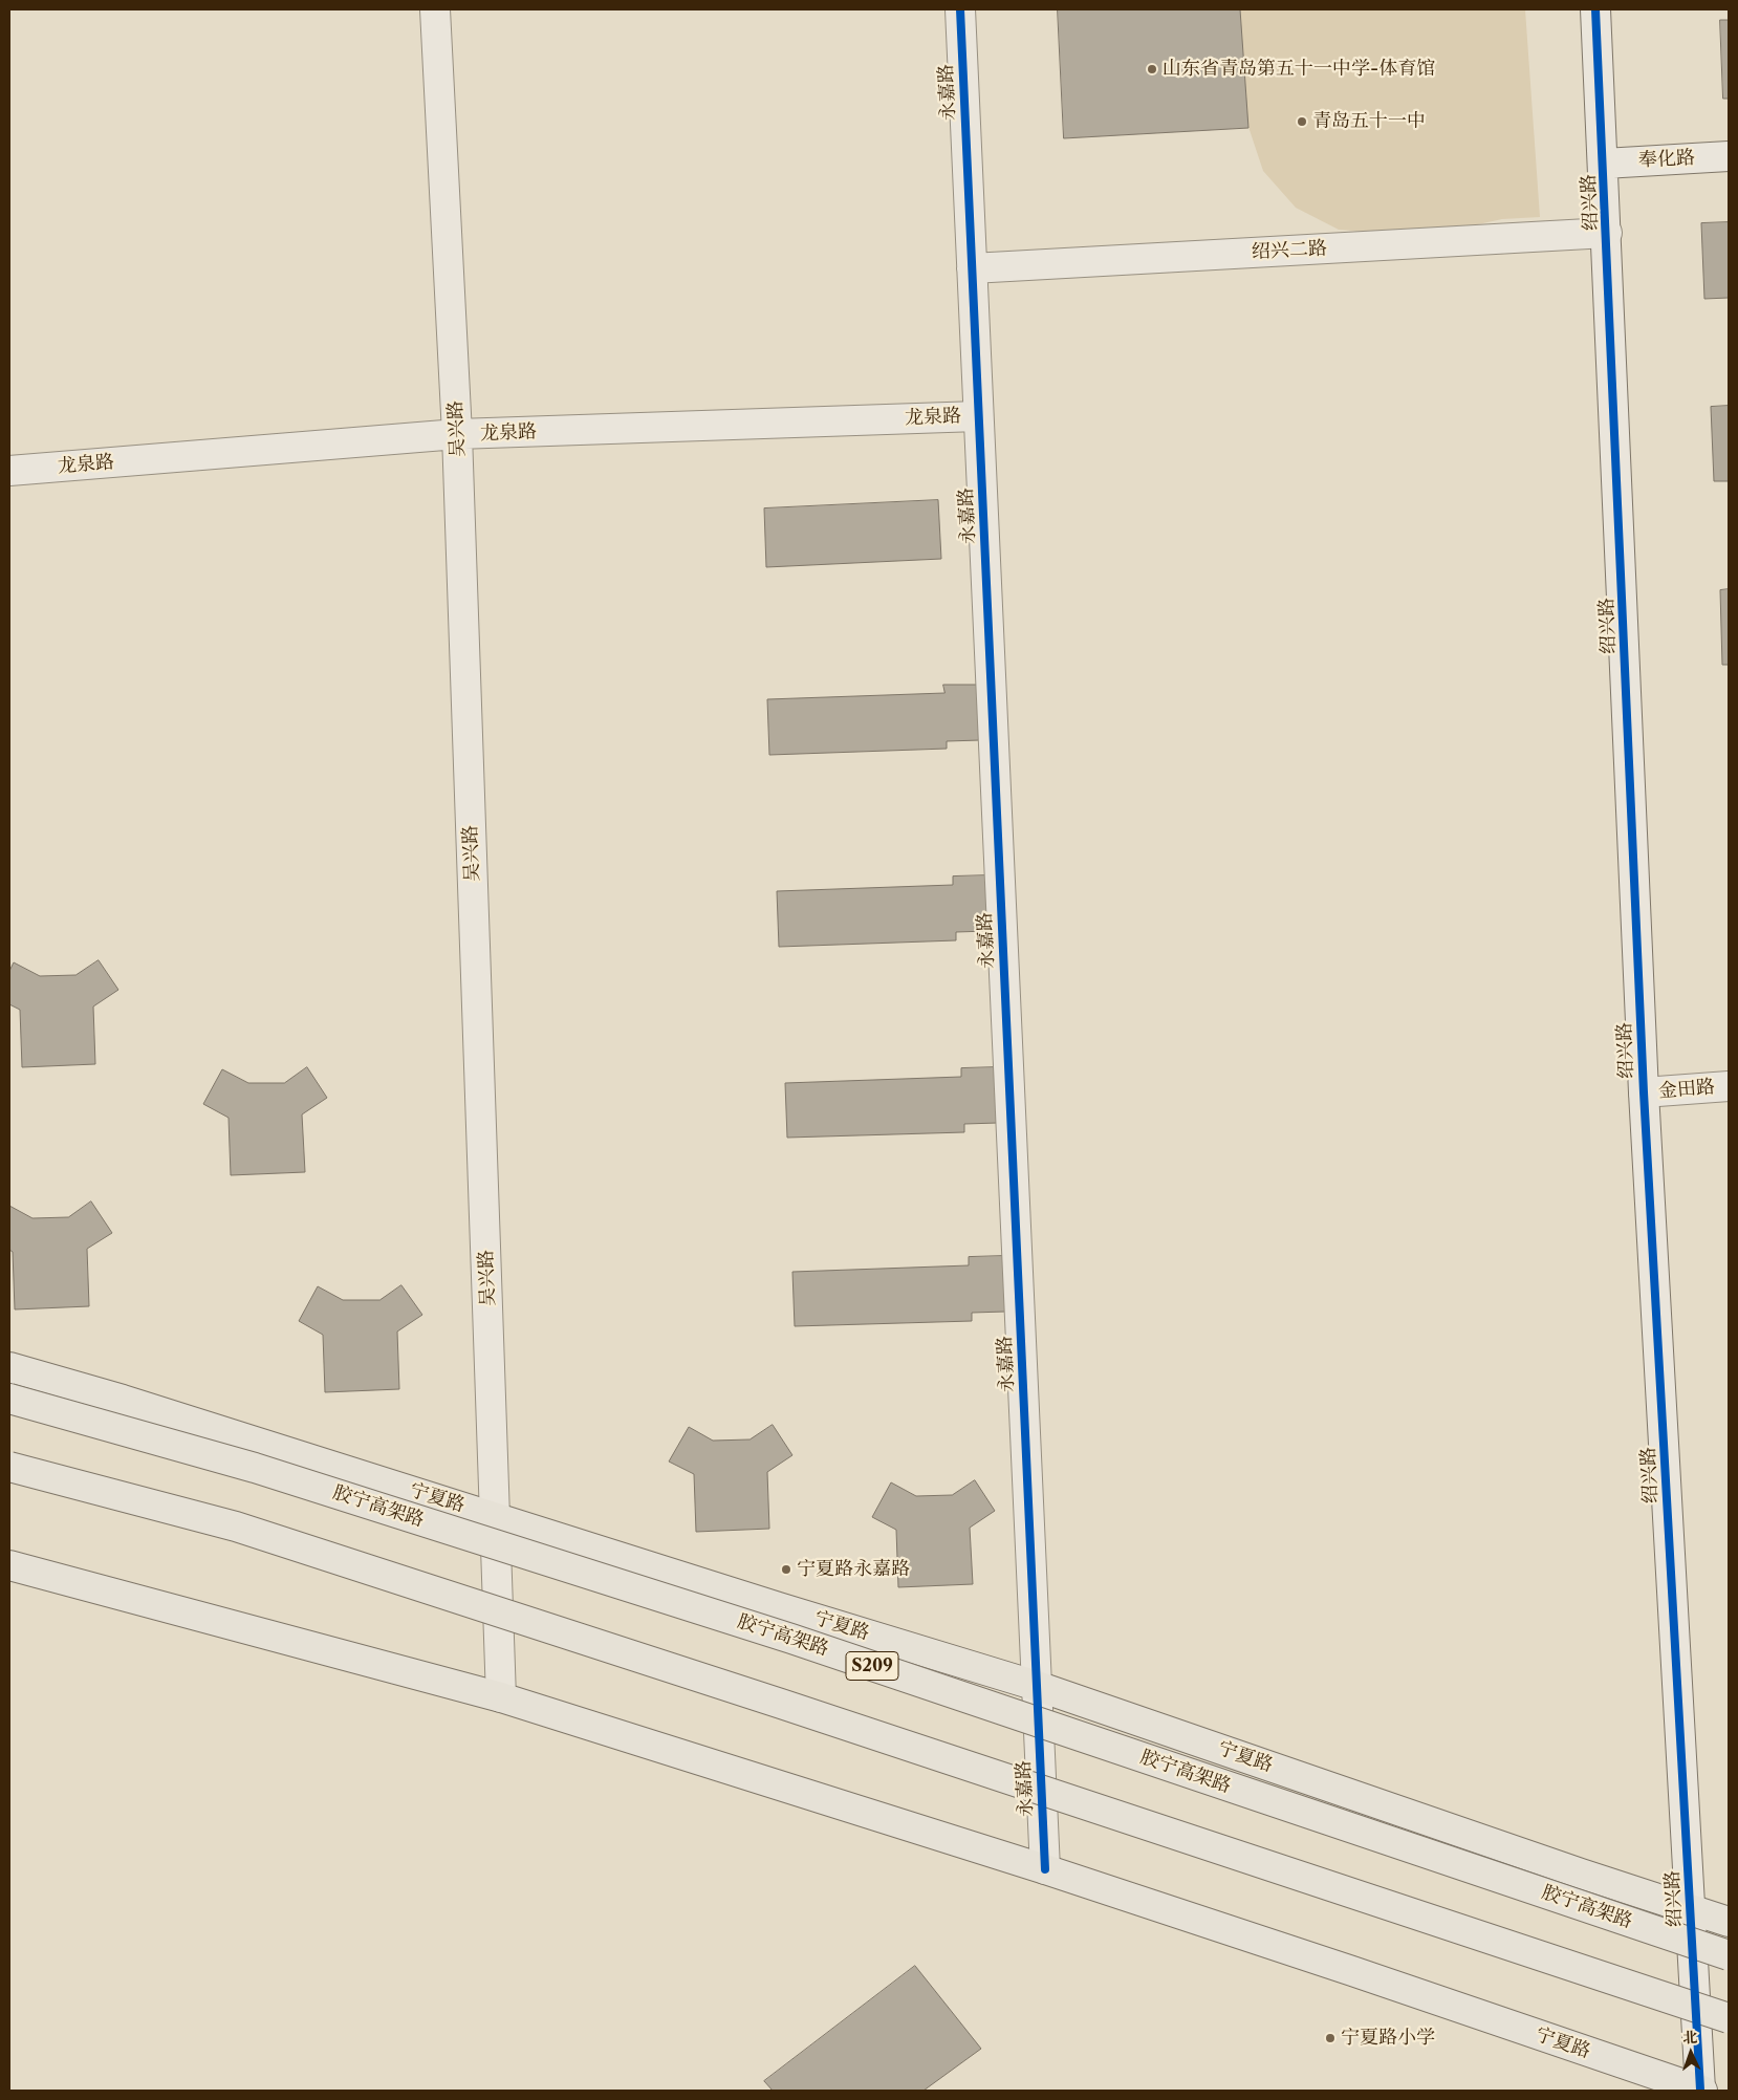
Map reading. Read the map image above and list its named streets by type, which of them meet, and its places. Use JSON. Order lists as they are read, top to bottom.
{
  "streets": {
    "main road": ["宁夏路", "胶宁高架路", "S209"],
    "street": [
      "永嘉路",
      "奉化路",
      "绍兴路",
      "绍兴二路",
      "龙泉路",
      "吴兴路",
      "金田路"
    ]
  },
  "crossings": [
    ["永嘉路", "绍兴二路"],
    ["永嘉路", "龙泉路"],
    ["永嘉路", "宁夏路"],
    ["奉化路", "绍兴路"],
    ["绍兴路", "绍兴二路"],
    ["绍兴路", "金田路"],
    ["绍兴路", "宁夏路"],
    ["龙泉路", "吴兴路"],
    ["吴兴路", "宁夏路"]
  ],
  "places": [
    "山东省青岛第五十一中学-体育馆",
    "青岛五十一中",
    "宁夏路永嘉路",
    "宁夏路小学"
  ],
  "north": "top"
}
